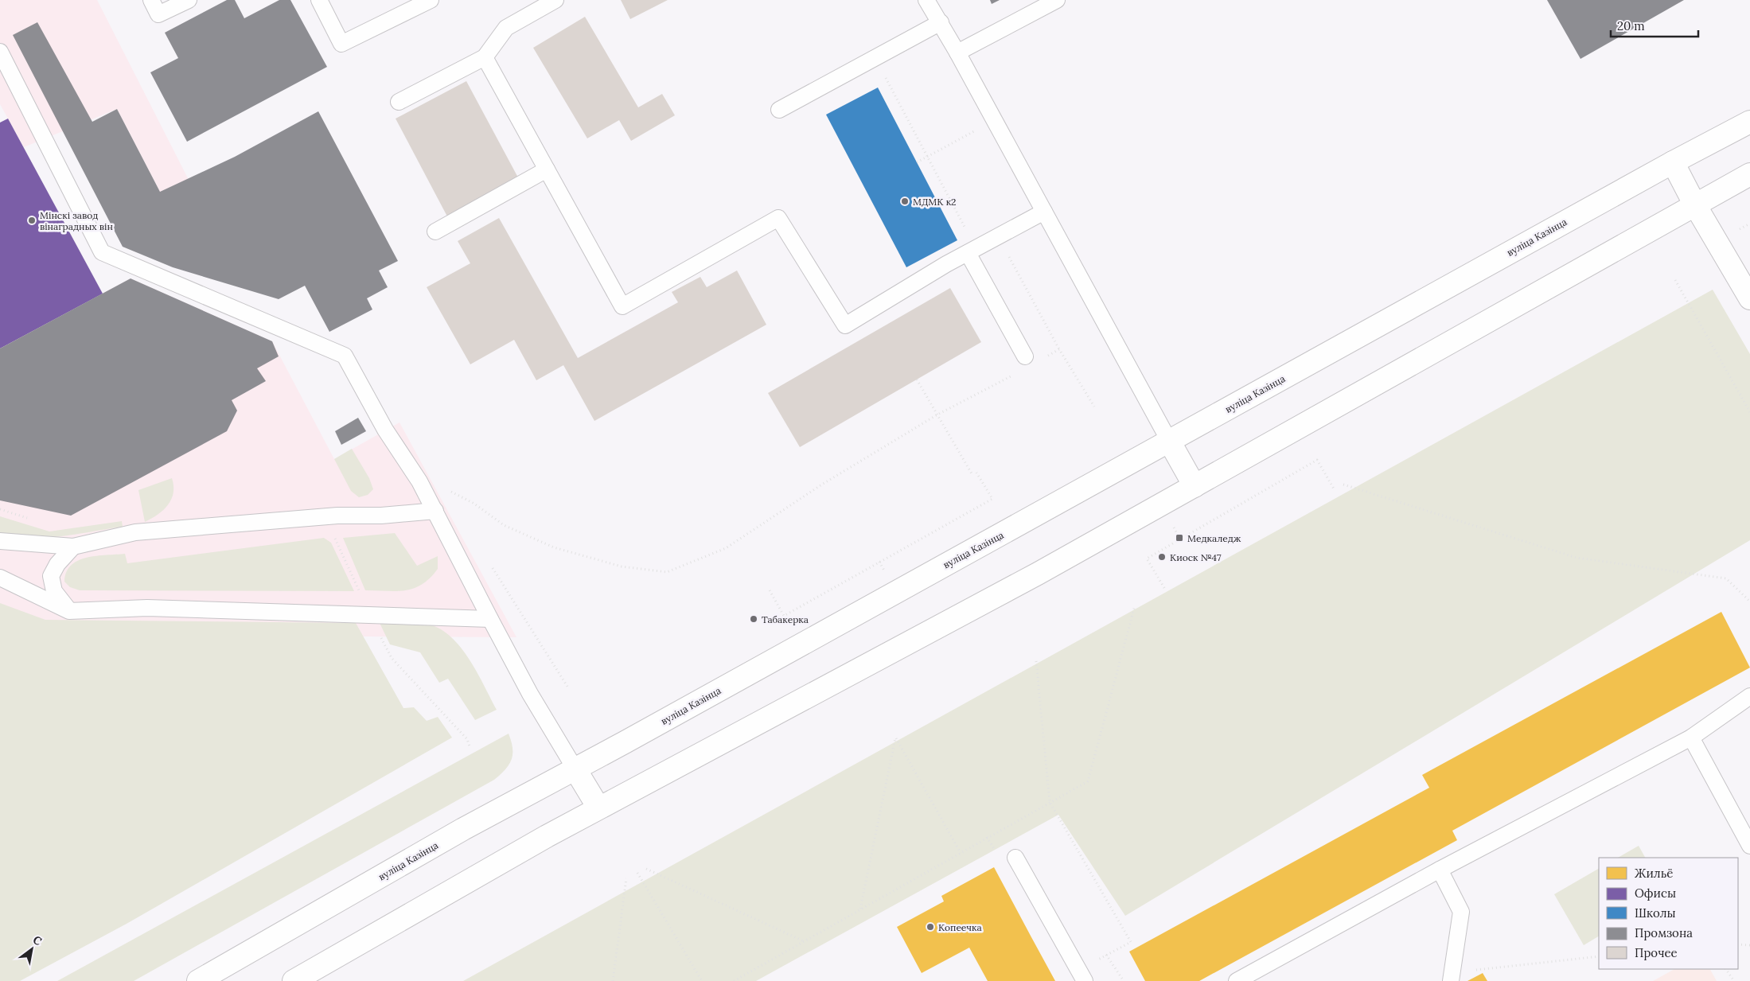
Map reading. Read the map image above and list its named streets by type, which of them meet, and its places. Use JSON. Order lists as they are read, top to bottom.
{
  "streets": {
    "main road": ["вуліца Казінца"]
  },
  "places": {
    "other": [
      "МДМК к2",
      "Мінскі завод вінаградных він",
      "Киоск №47",
      "Табакерка",
      "Копеечка"
    ],
    "transit": ["Медкаледж"]
  },
  "legend": [
    "Жильё",
    "Офисы",
    "Школы",
    "Промзона",
    "Прочее"
  ],
  "scale_bar": "20 m",
  "north": "top right"
}
